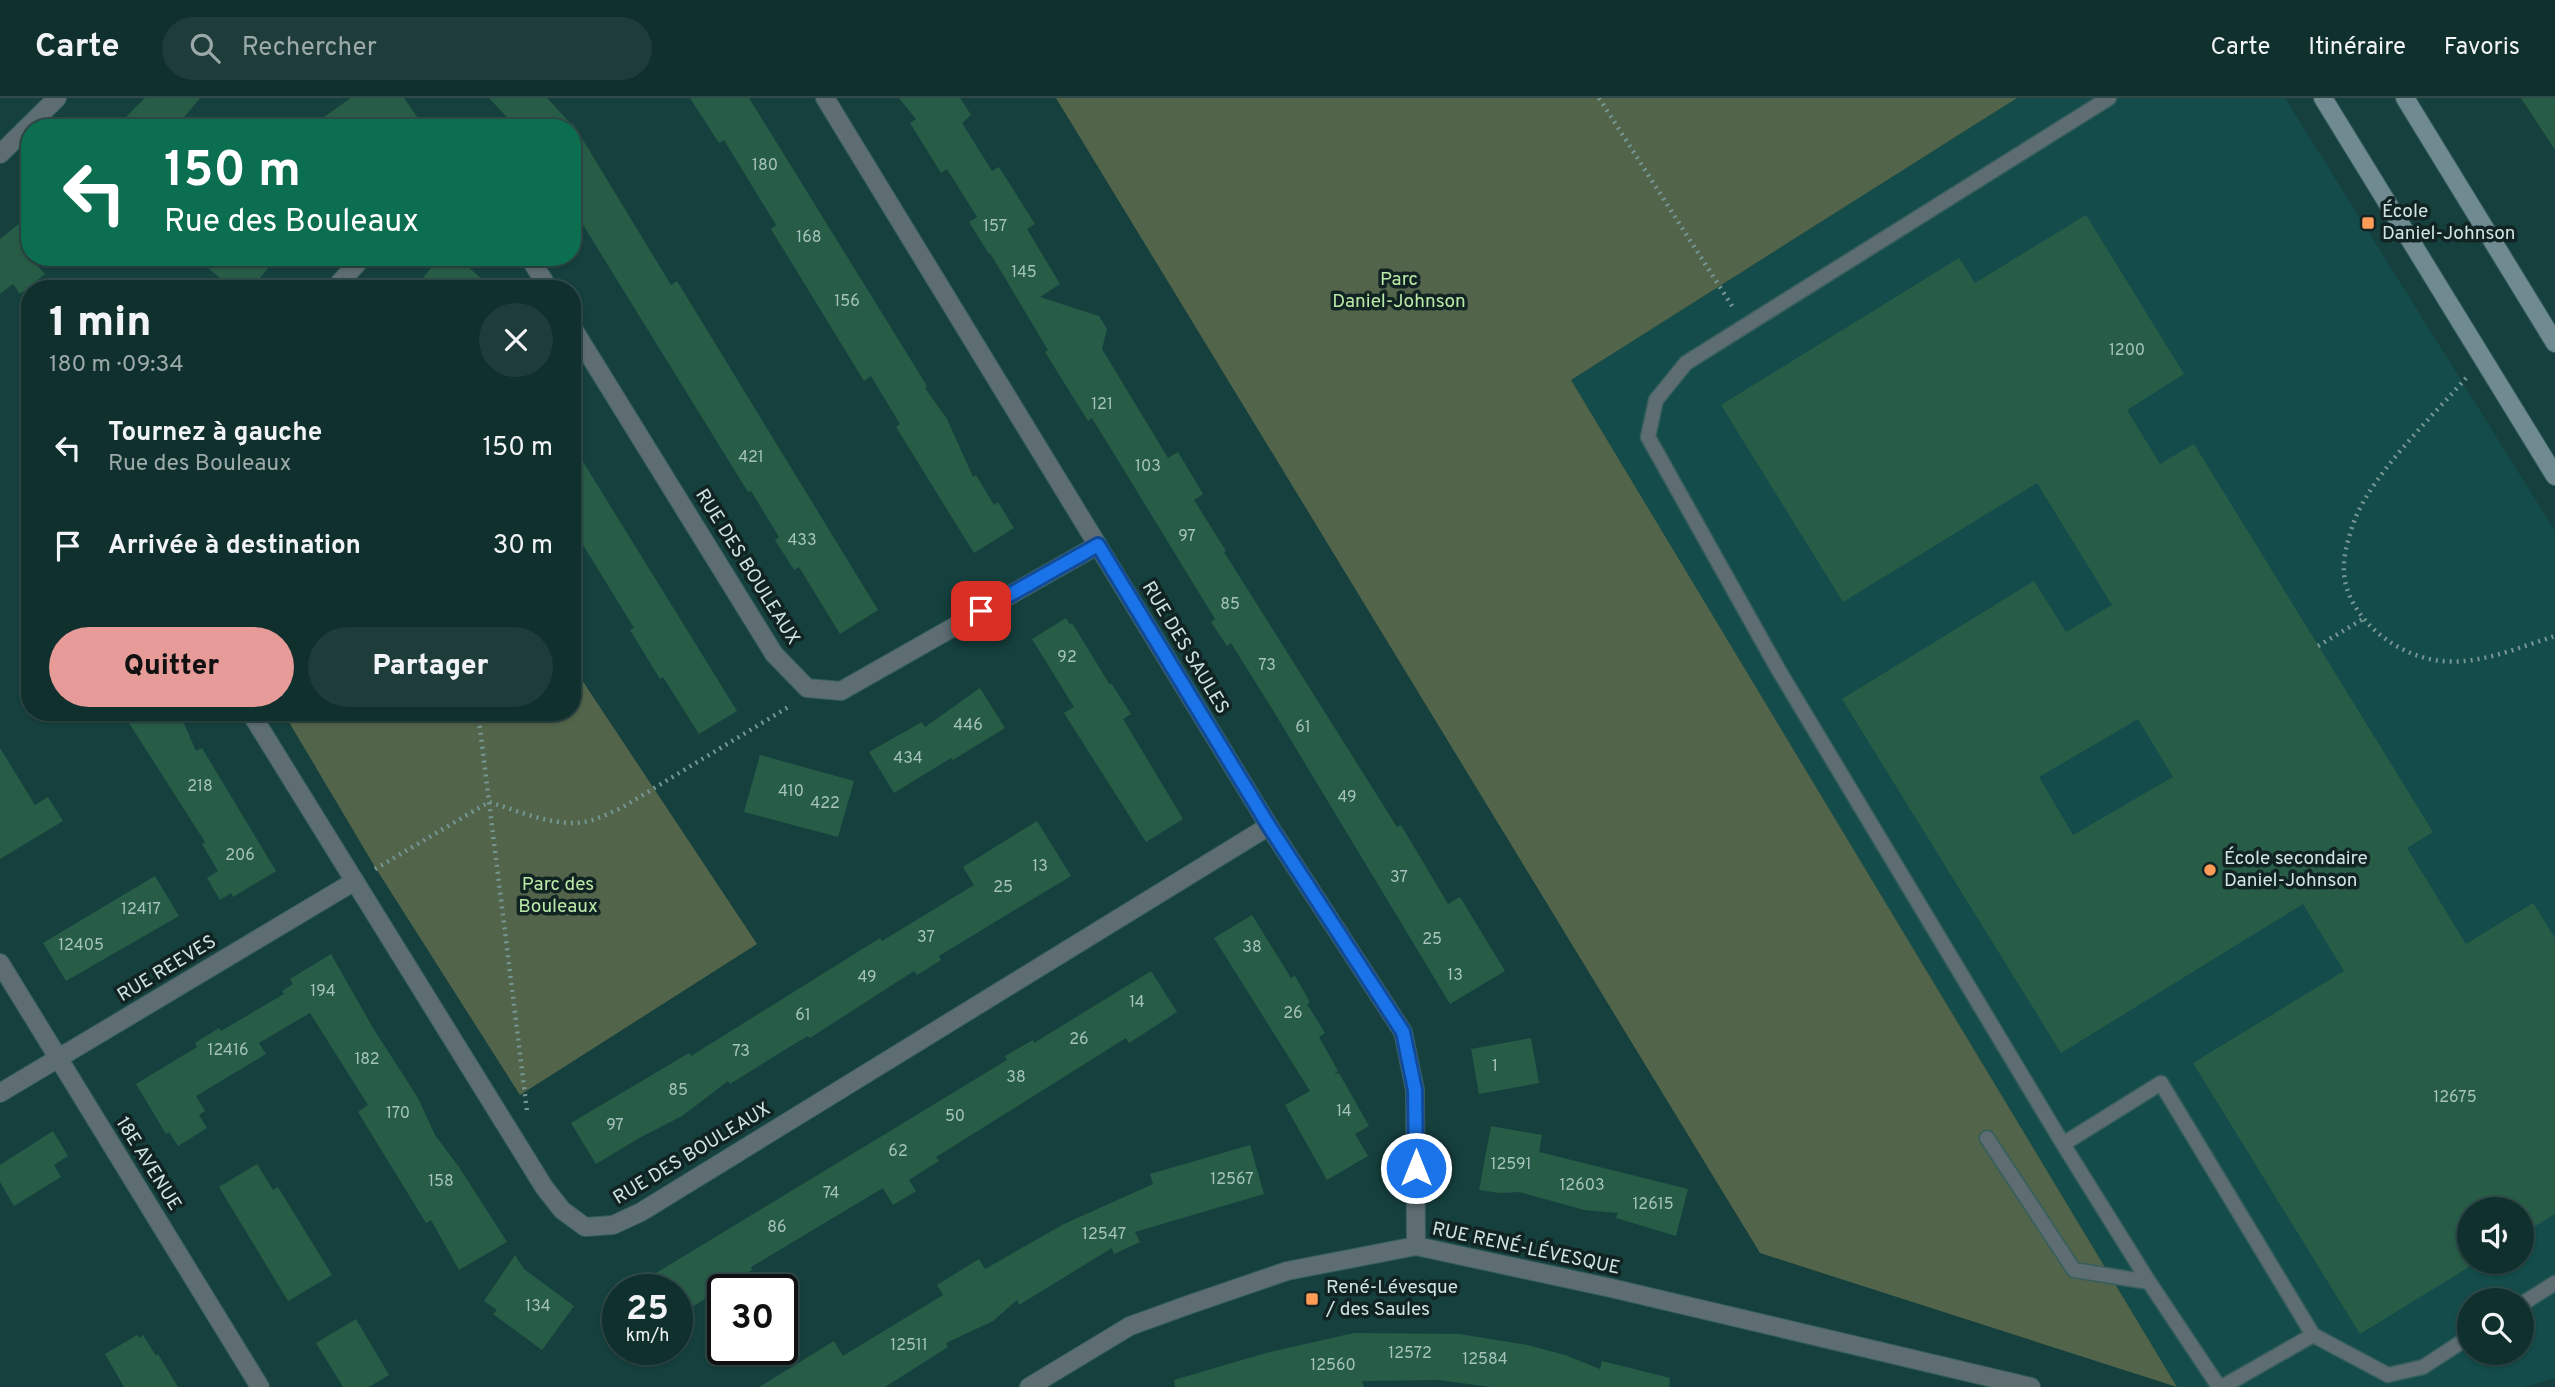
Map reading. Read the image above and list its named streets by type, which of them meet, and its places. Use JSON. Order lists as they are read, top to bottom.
{
  "streets": {
    "street": [
      "RUE DES BOULEAUX",
      "RUE DES SAULES",
      "RUE REEVES",
      "18E AVENUE",
      "RUE RENÉ-LÉVESQUE"
    ]
  },
  "crossings": [
    ["RUE DES BOULEAUX", "RUE DES SAULES"],
    ["RUE DES BOULEAUX", "RUE REEVES"],
    ["RUE DES SAULES", "RUE RENÉ-LÉVESQUE"],
    ["RUE REEVES", "18E AVENUE"]
  ],
  "parks": ["Parc Daniel-Johnson", "Parc des Bouleaux"],
  "places": {
    "transit": ["École Daniel-Johnson", "René-Lévesque / des Saules"],
    "other": ["École secondaire Daniel-Johnson"]
  },
  "house_numbers": [
    "180",
    "157",
    "168",
    "145",
    "156",
    "1200",
    "121",
    "421",
    "103",
    "97",
    "433",
    "85",
    "92",
    "73",
    "446",
    "61",
    "434",
    "218",
    "410",
    "49",
    "422",
    "206",
    "13",
    "37",
    "25",
    "12417",
    "37",
    "25",
    "12405",
    "38",
    "13",
    "49",
    "194",
    "14",
    "26",
    "61",
    "26",
    "12416",
    "73",
    "182",
    "1",
    "38",
    "85",
    "12675",
    "14",
    "170",
    "50",
    "97",
    "62",
    "12591",
    "12567",
    "158",
    "12603",
    "74",
    "12615",
    "86",
    "12547",
    "134",
    "12511",
    "12572",
    "12584",
    "12560"
  ],
  "page": {
    "header": "Carte",
    "search": "Rechercher",
    "nav": ["Carte", "Itinéraire", "Favoris"],
    "turn": ["150 m", "Rue des Bouleaux"],
    "heading": ["1 min", "180 m · 09:34"],
    "list": [
      {
        "name": "Tournez à gauche",
        "note": "Rue des Bouleaux",
        "value": "150 m"
      },
      {
        "name": "Arrivée à destination",
        "value": "30 m"
      }
    ],
    "buttons": ["Quitter", "Partager"],
    "speed": "25 km/h",
    "limit": "30"
  }
}
